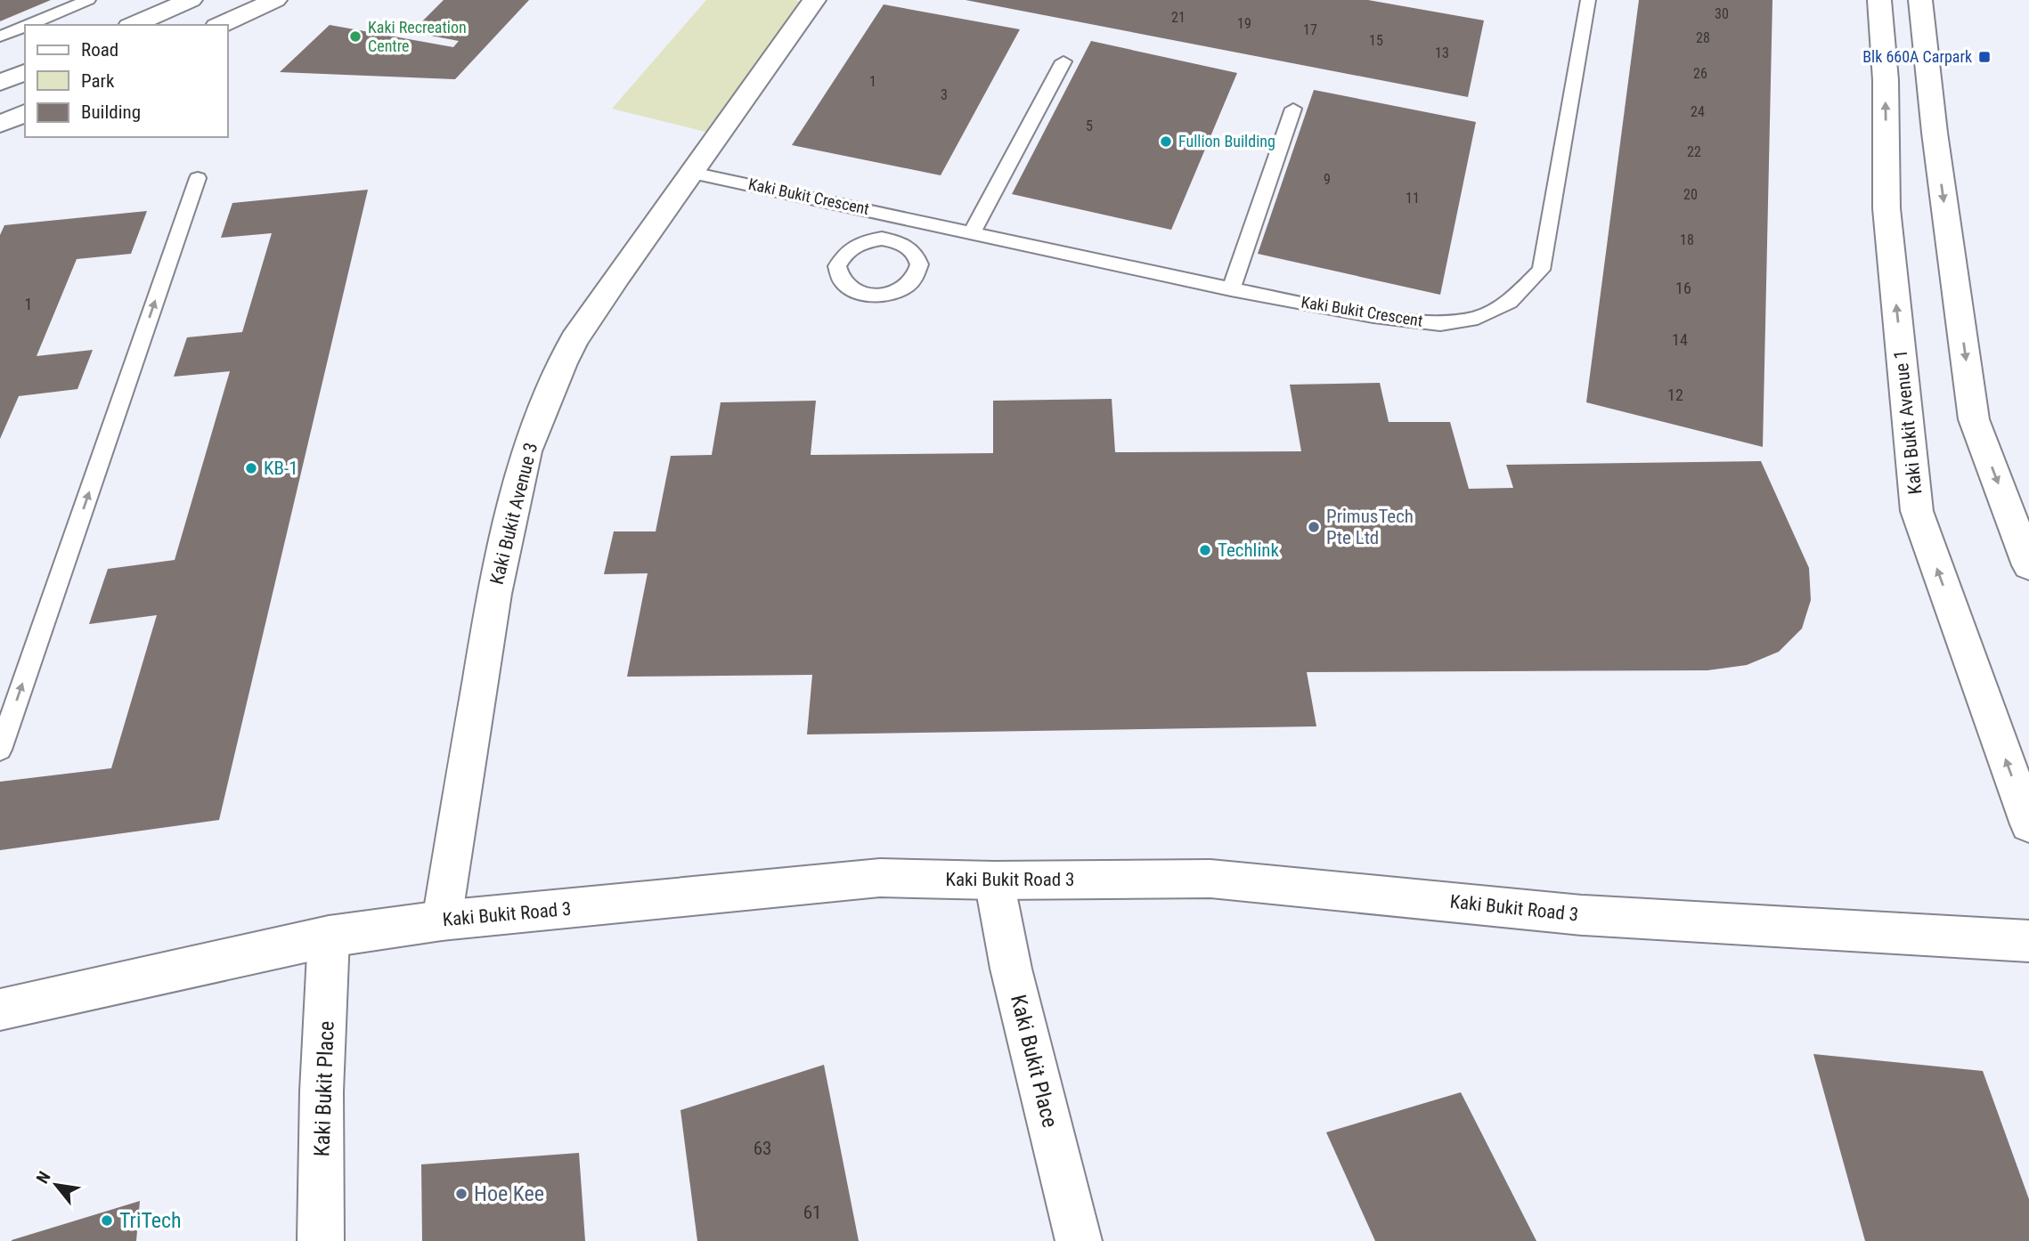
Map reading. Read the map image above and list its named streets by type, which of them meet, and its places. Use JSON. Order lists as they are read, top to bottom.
{
  "streets": {
    "main road": [
      "Kaki Bukit Avenue 1",
      "Kaki Bukit Avenue 3",
      "Kaki Bukit Road 3",
      "Kaki Bukit Place"
    ],
    "lane": ["Kaki Bukit Crescent"]
  },
  "crossings": [
    ["Kaki Bukit Crescent", "Kaki Bukit Avenue 3"],
    ["Kaki Bukit Avenue 3", "Kaki Bukit Road 3"],
    ["Kaki Bukit Road 3", "Kaki Bukit Place"]
  ],
  "places": {
    "other": [
      "Kaki Recreation Centre",
      "Fullion Building",
      "KB-1",
      "PrimusTech Pte Ltd",
      "Techlink",
      "Hoe Kee",
      "TriTech"
    ],
    "transit": ["Blk 660A Carpark"]
  },
  "house_numbers": [
    "30",
    "21",
    "19",
    "17",
    "28",
    "15",
    "13",
    "26",
    "1",
    "3",
    "24",
    "5",
    "22",
    "9",
    "20",
    "11",
    "18",
    "16",
    "1",
    "14",
    "12",
    "63",
    "61"
  ],
  "legend": ["Road", "Park", "Building"],
  "north": "top left"
}
